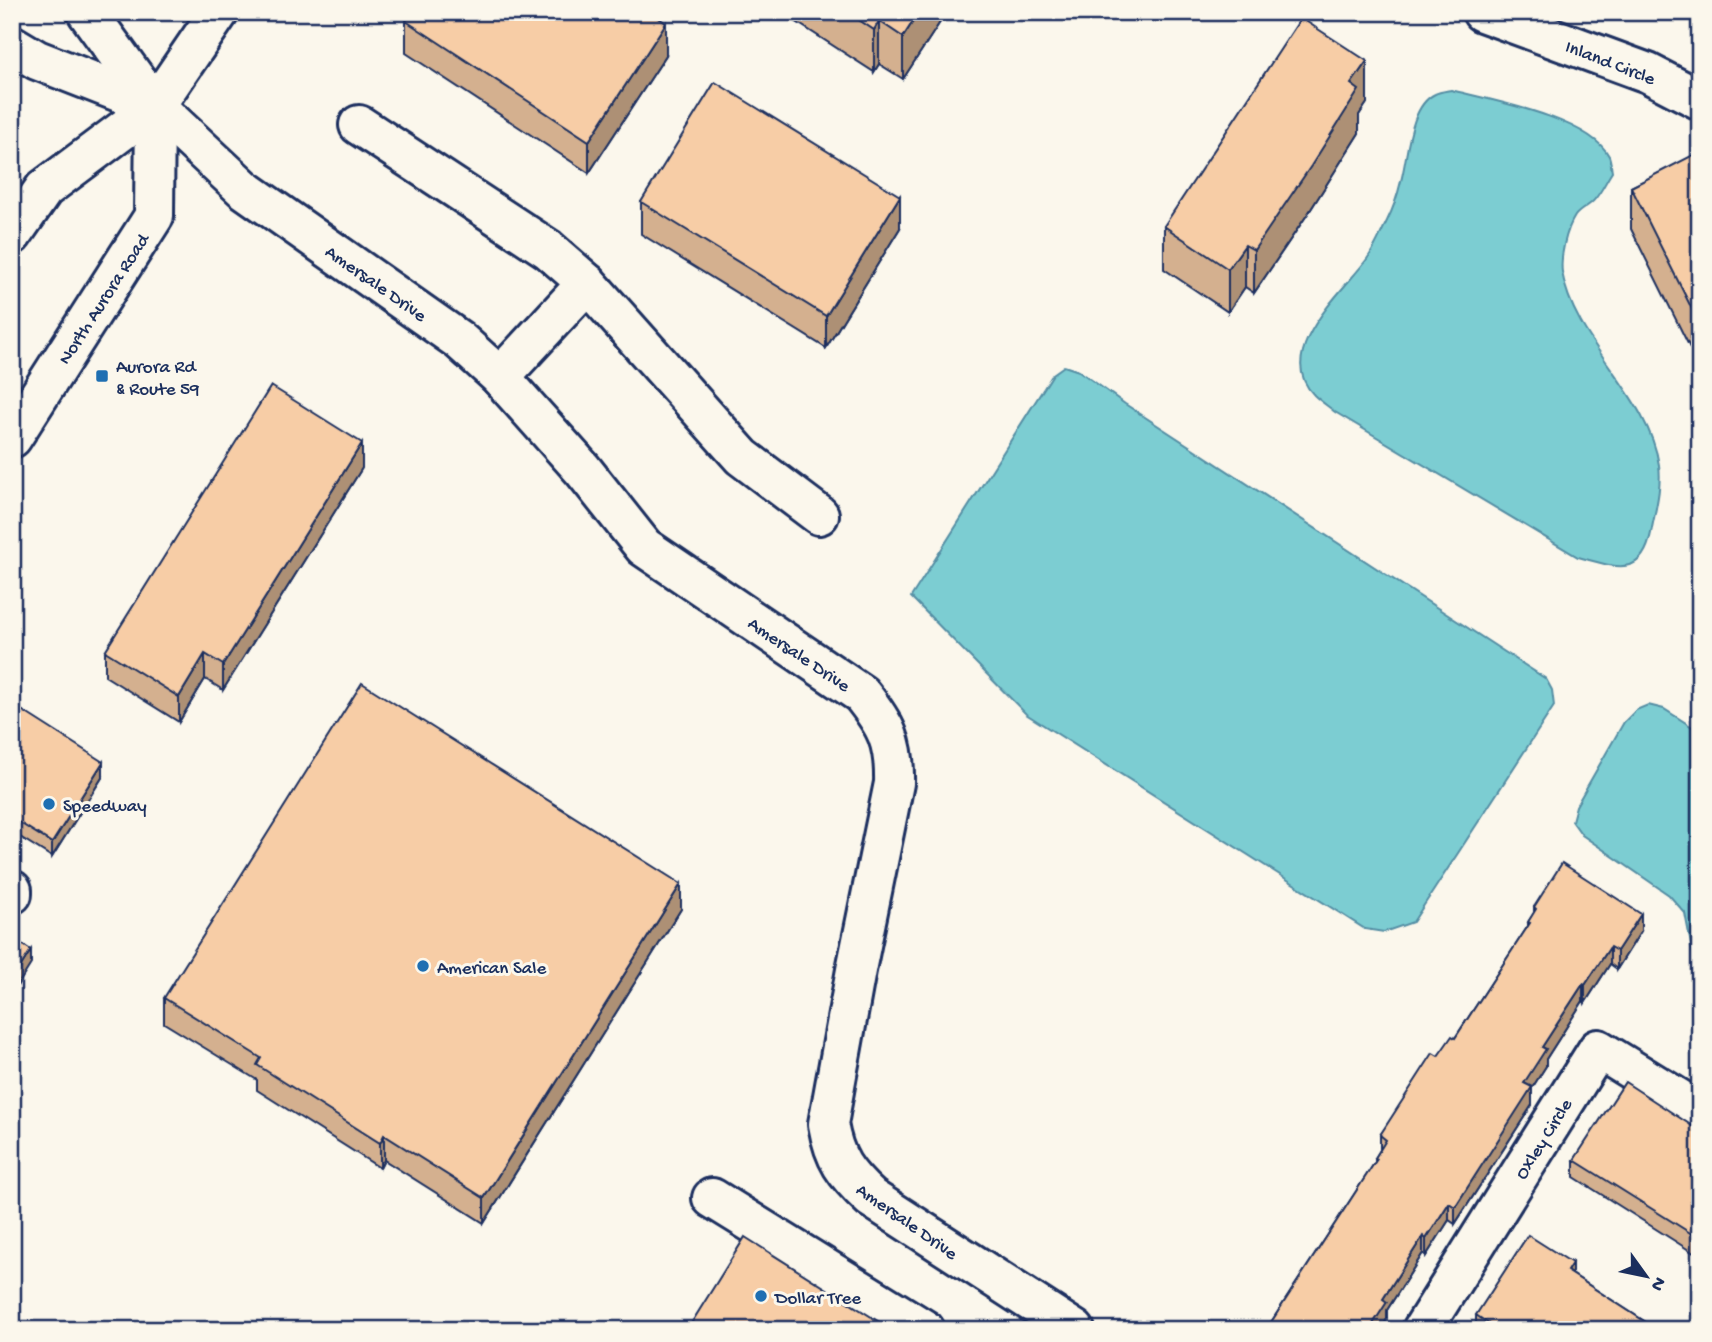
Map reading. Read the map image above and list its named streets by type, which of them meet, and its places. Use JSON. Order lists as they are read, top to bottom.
{
  "streets": {
    "street": [
      "Inland Circle",
      "Amersale Drive",
      "North Aurora Road",
      "Oxley Circle"
    ]
  },
  "crossings": [
    ["Amersale Drive", "North Aurora Road"]
  ],
  "places": {
    "transit": ["Aurora Rd & Route 59"],
    "other": ["Speedway", "American Sale", "Dollar Tree"]
  },
  "north": "bottom right"
}
